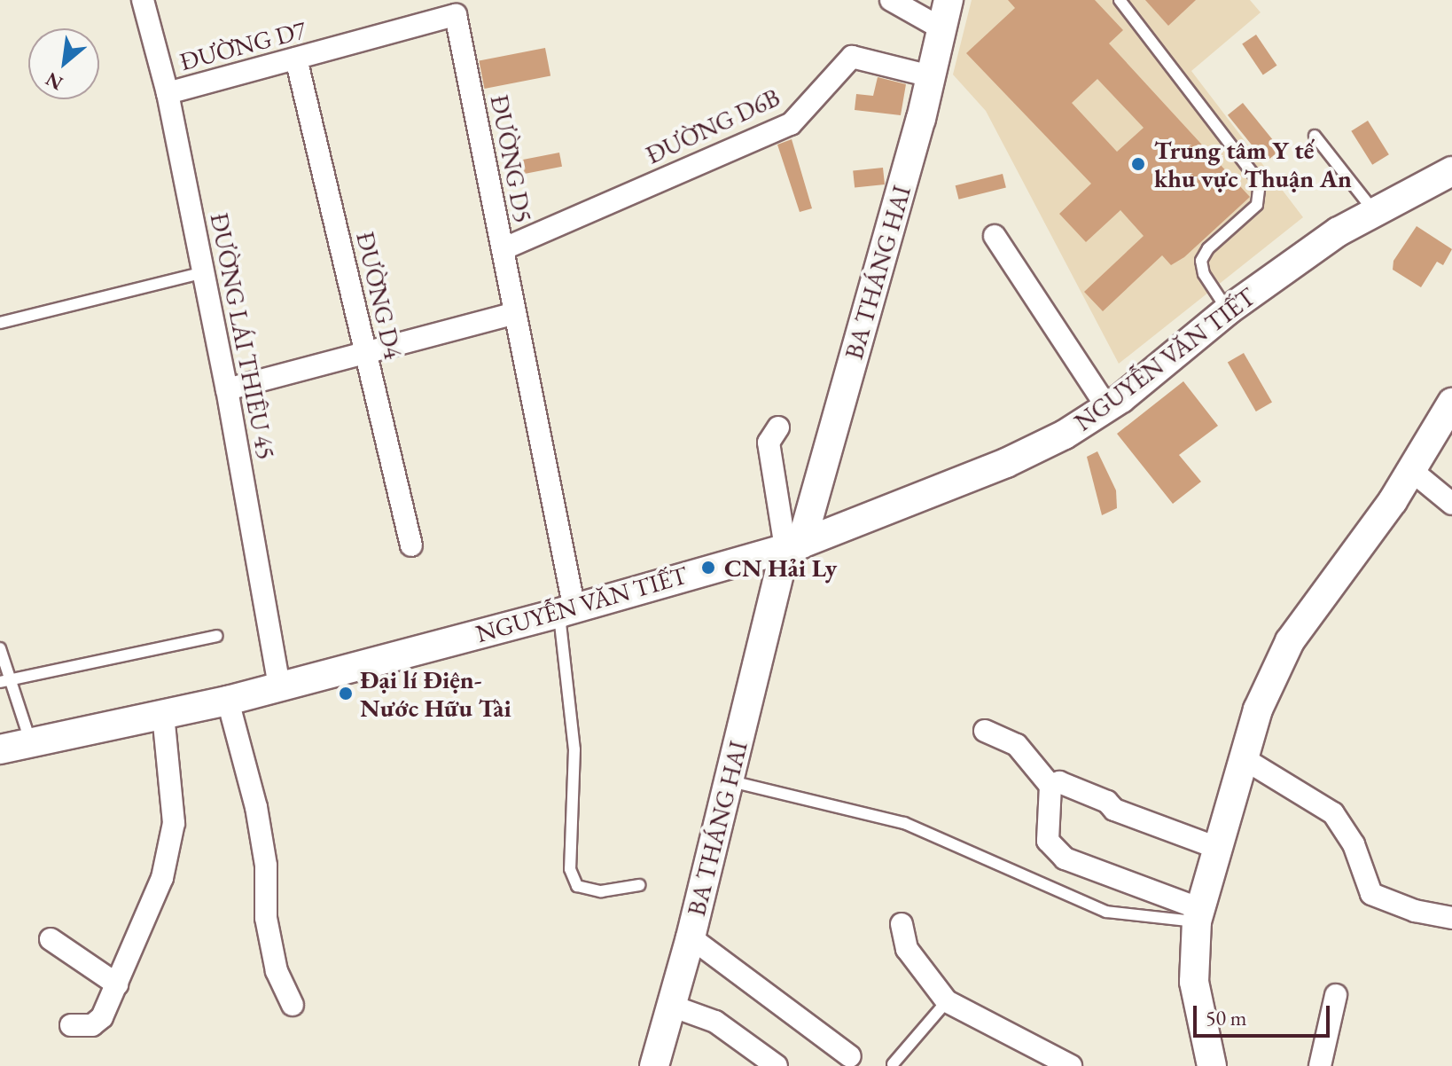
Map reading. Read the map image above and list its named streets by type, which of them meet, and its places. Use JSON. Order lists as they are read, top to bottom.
{
  "streets": {
    "street": [
      "ĐƯỜNG D7",
      "ĐƯỜNG D6B",
      "ĐƯỜNG D5",
      "BA THÁNG HAI",
      "ĐƯỜNG D4",
      "ĐƯỜNG LÁI THIÊU 45",
      "NGUYỄN VĂN TIẾT"
    ]
  },
  "crossings": [
    ["ĐƯỜNG D7", "ĐƯỜNG D5"],
    ["ĐƯỜNG D7", "ĐƯỜNG D4"],
    ["ĐƯỜNG D7", "ĐƯỜNG LÁI THIÊU 45"],
    ["ĐƯỜNG D6B", "ĐƯỜNG D5"],
    ["ĐƯỜNG D6B", "BA THÁNG HAI"],
    ["ĐƯỜNG D5", "NGUYỄN VĂN TIẾT"],
    ["BA THÁNG HAI", "NGUYỄN VĂN TIẾT"],
    ["ĐƯỜNG LÁI THIÊU 45", "NGUYỄN VĂN TIẾT"]
  ],
  "places": ["Trung tâm Y tế khu vực Thuận An", "CN Hải Ly", "Đại lí Điện- Nước Hữu Tài"],
  "scale_bar": "50 m",
  "north": "bottom left"
}
